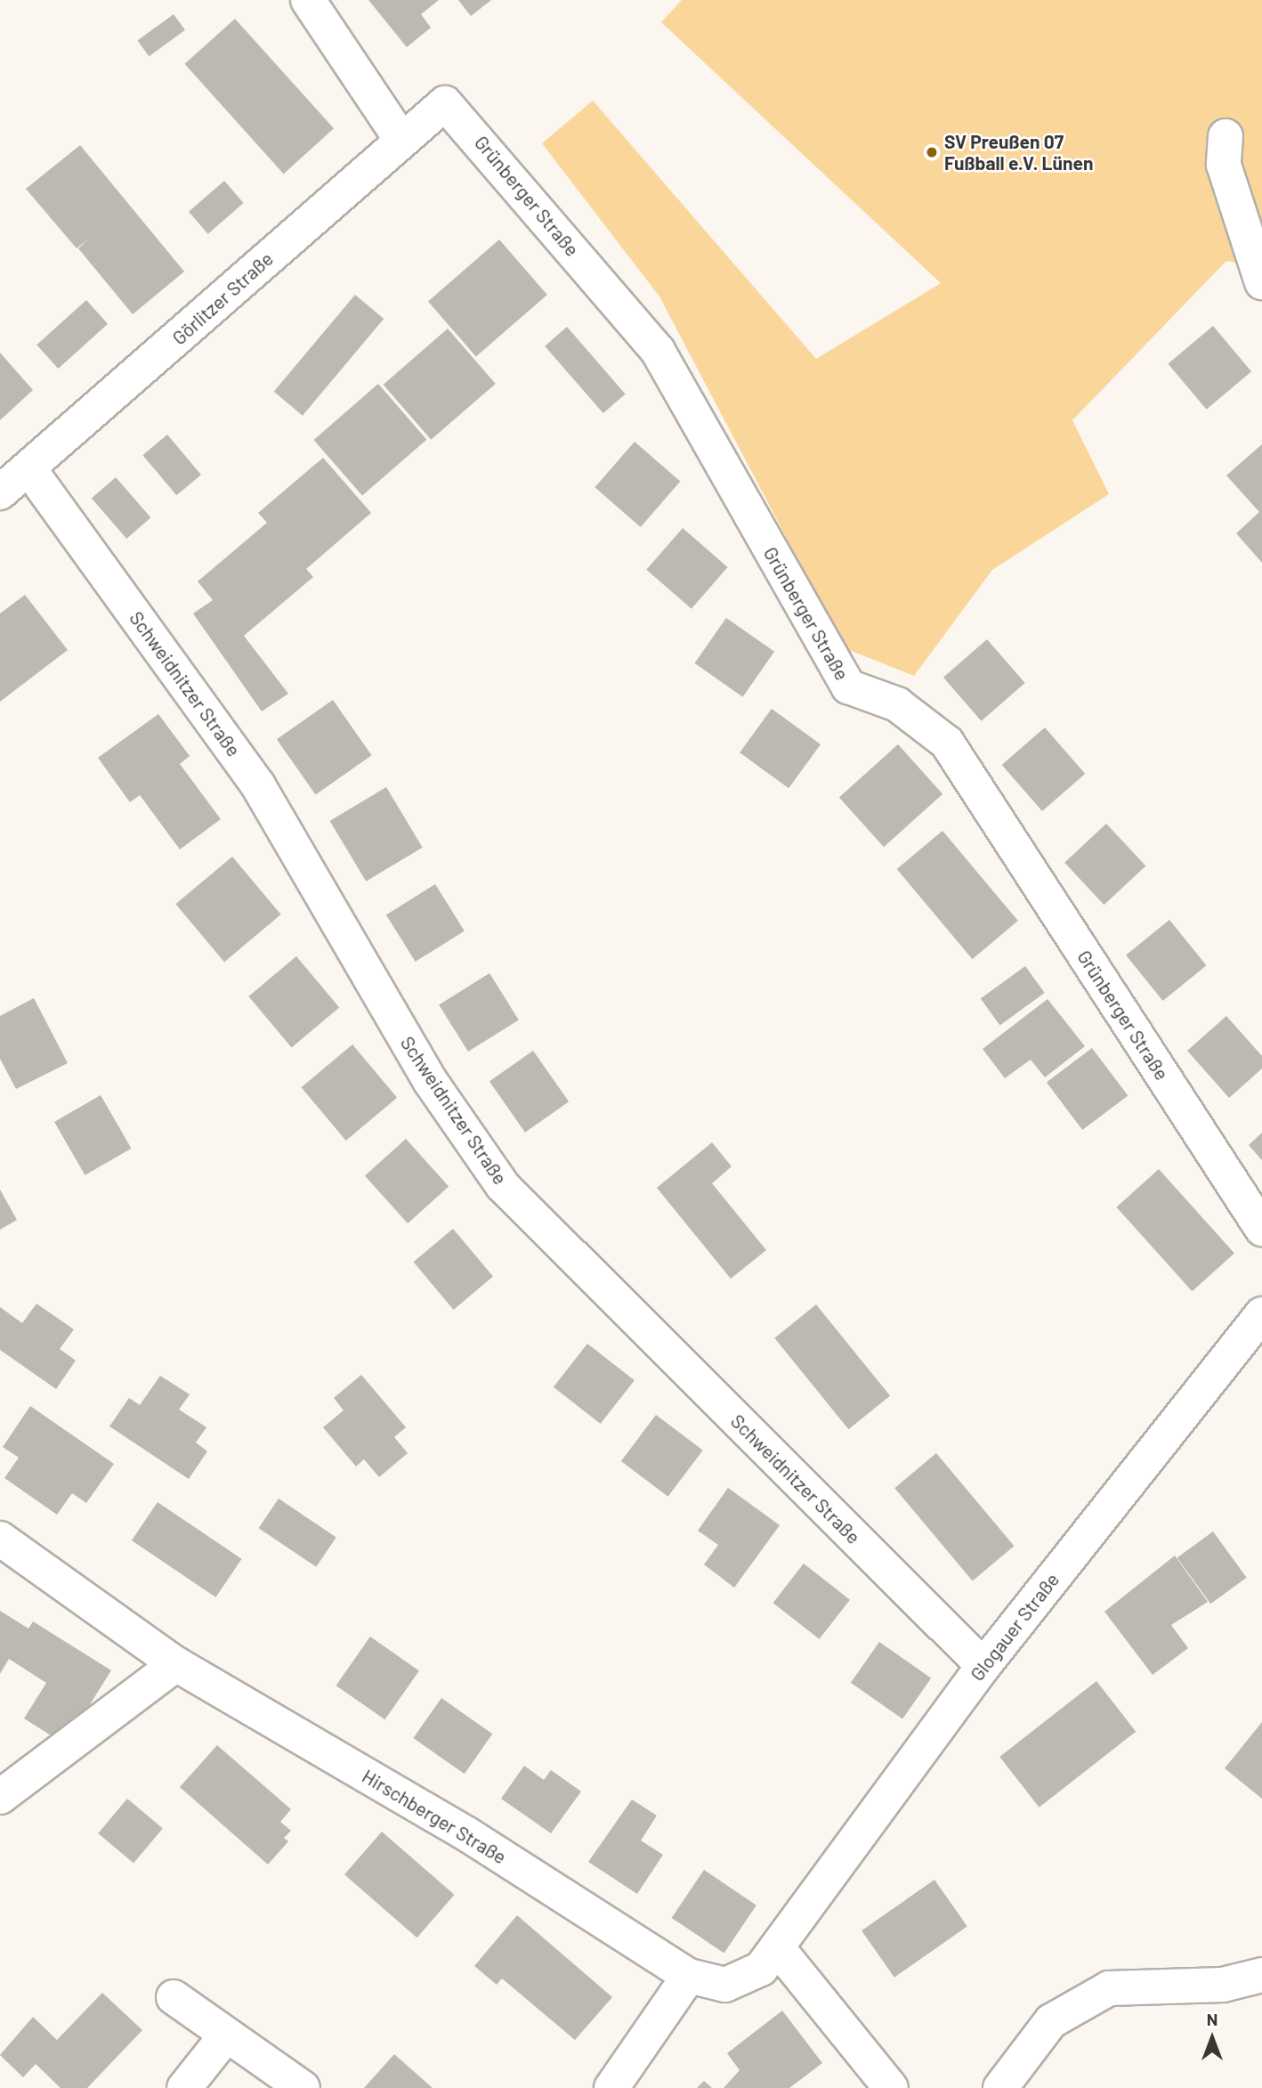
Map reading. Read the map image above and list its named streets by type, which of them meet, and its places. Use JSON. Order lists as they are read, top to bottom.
{
  "streets": {
    "street": [
      "Grünberger Straße",
      "Görlitzer Straße",
      "Schweidnitzer Straße",
      "Glogauer Straße",
      "Hirschberger Straße"
    ]
  },
  "crossings": [
    ["Grünberger Straße", "Görlitzer Straße"],
    ["Görlitzer Straße", "Schweidnitzer Straße"],
    ["Schweidnitzer Straße", "Glogauer Straße"],
    ["Glogauer Straße", "Hirschberger Straße"]
  ],
  "places": ["SV Preußen 07 Fußball e.V. Lünen"],
  "north": "top"
}
